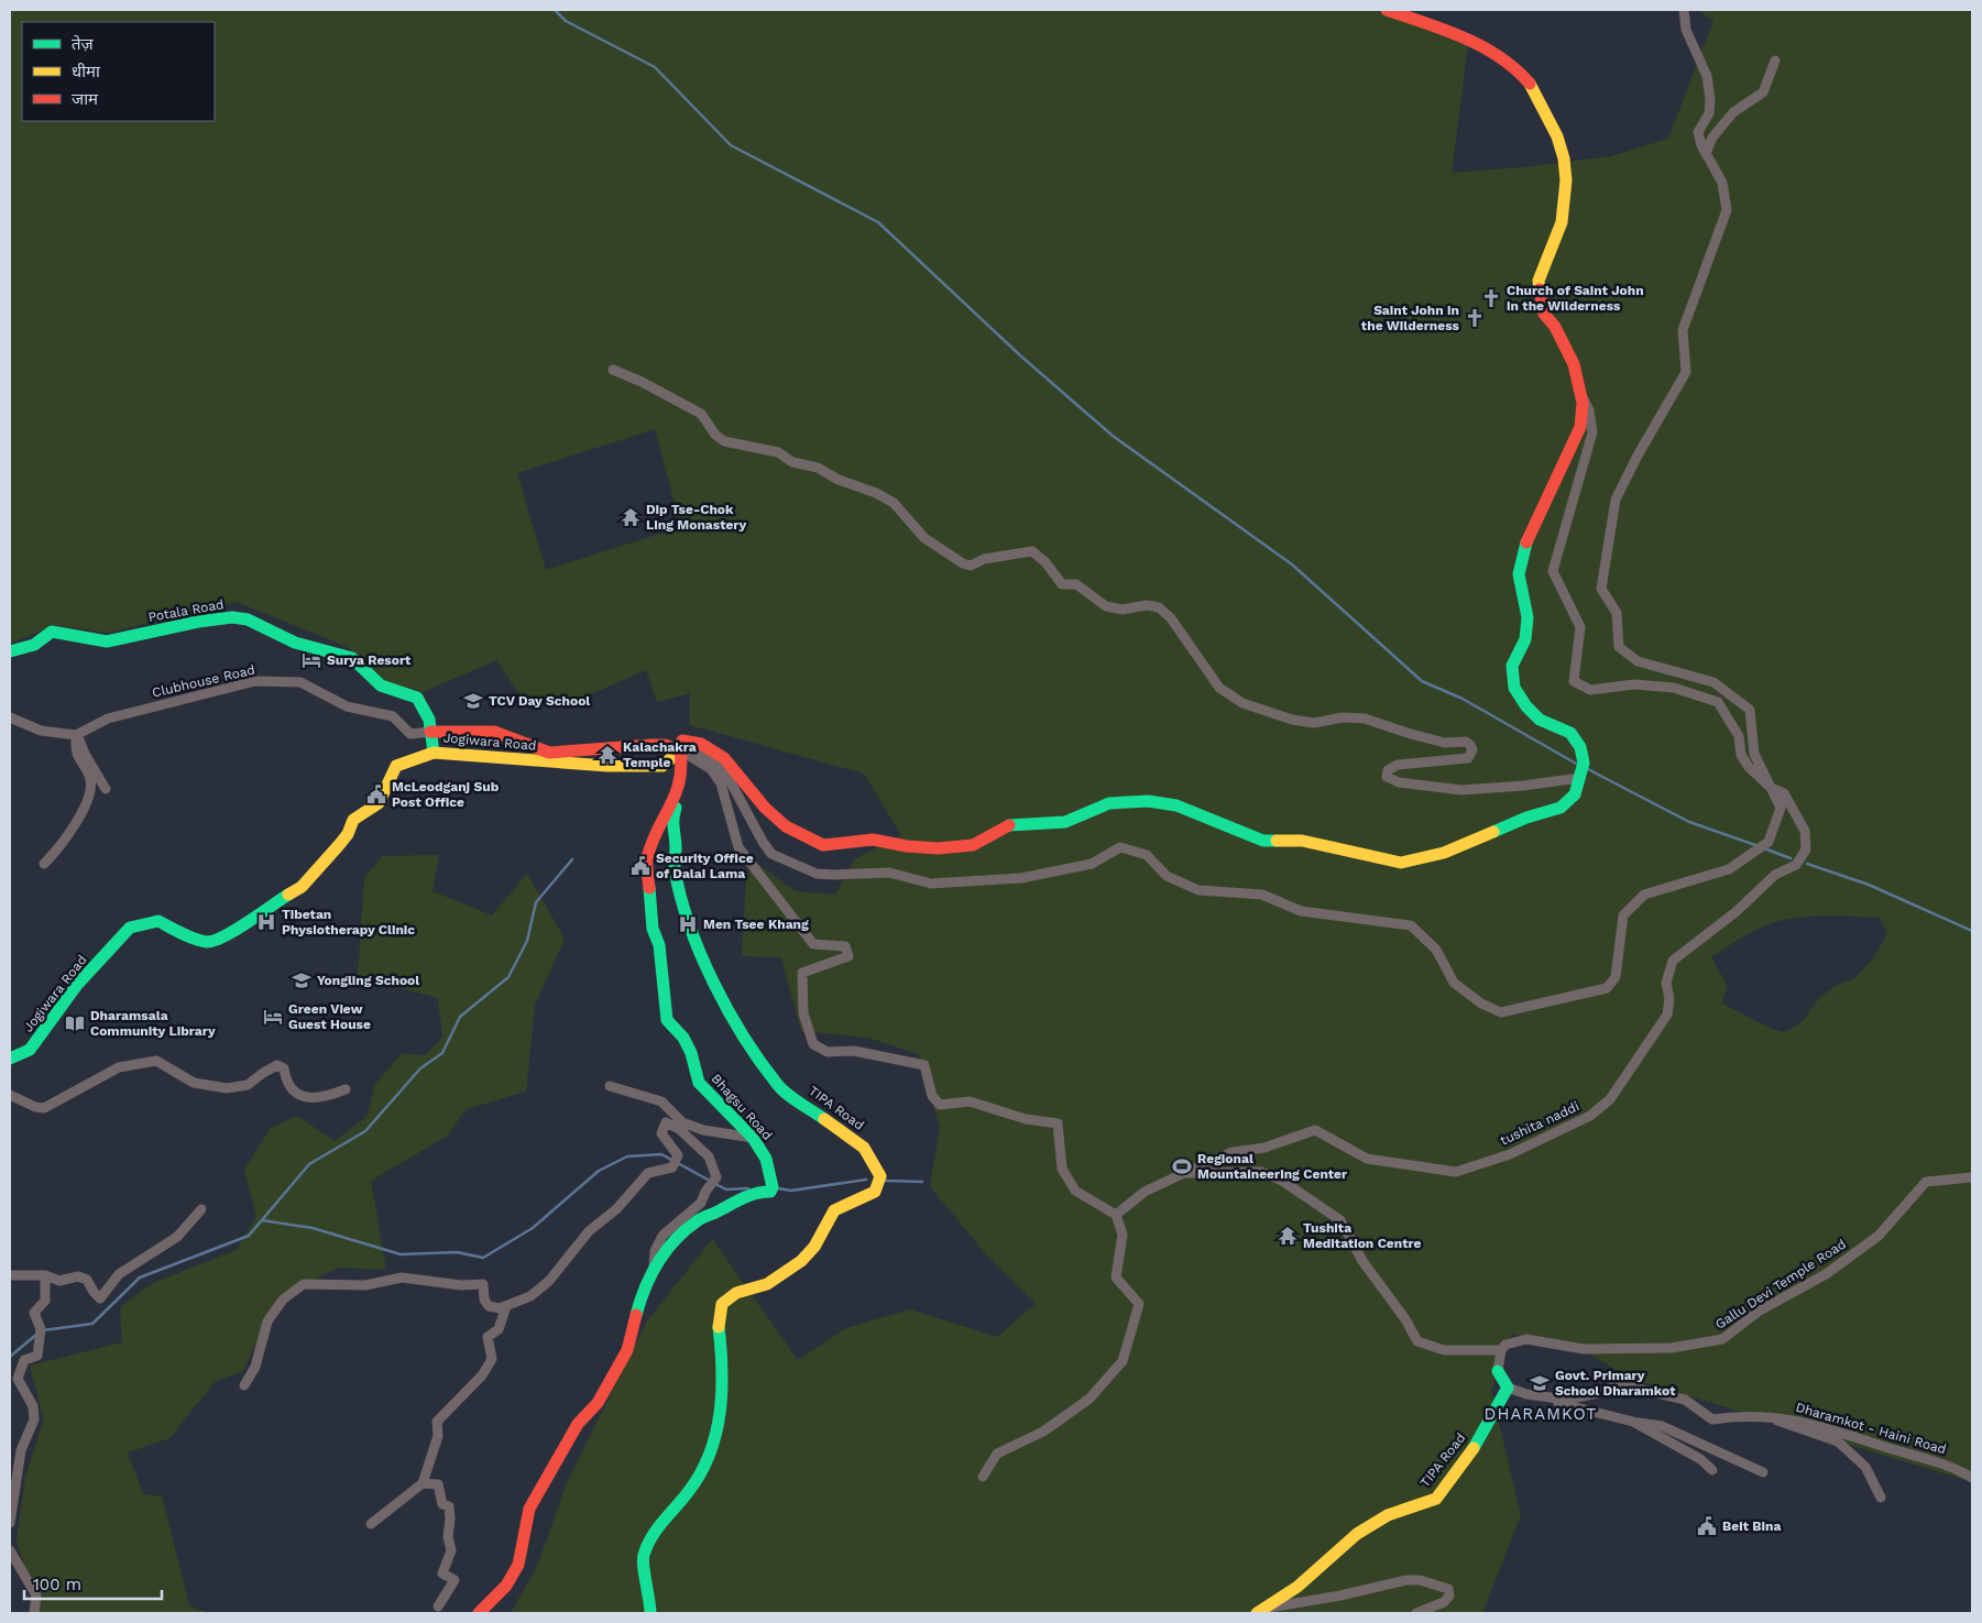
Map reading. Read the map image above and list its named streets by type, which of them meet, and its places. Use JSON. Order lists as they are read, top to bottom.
{
  "streets": {
    "street": [
      "Potala Road",
      "Clubhouse Road",
      "Jogiwara Road",
      "Bhagsu Road",
      "TIPA Road",
      "tushita naddi",
      "Gallu Devi Temple Road",
      "Dharamkot - Haini Road"
    ]
  },
  "crossings": [
    ["Potala Road", "Clubhouse Road"],
    ["Jogiwara Road", "Bhagsu Road"],
    ["Bhagsu Road", "TIPA Road"],
    ["TIPA Road", "Dharamkot - Haini Road"]
  ],
  "districts": ["DHARAMKOT"],
  "places": {
    "church": ["Church of Saint John in the Wilderness", "Saint John in the Wilderness"],
    "temple": ["Dip Tse-Chok Ling Monastery", "Kalachakra Temple", "Tushita Meditation Centre"],
    "hotel": ["Surya Resort", "Green View Guest House"],
    "school or university": ["TCV Day School", "Yongling School", "Govt. Primary School Dharamkot"],
    "public building": ["McLeodganj Sub Post Office", "Security Office of Dalai Lama", "Beit Bina"],
    "hospital": ["Tibetan Physiotherapy Clinic", "Men Tsee Khang"],
    "library": ["Dharamsala Community Library"],
    "sports": ["Regional Mountaineering Center"]
  },
  "legend": ["तेज़", "धीमा", "जाम"],
  "scale_bar": "100 m"
}
